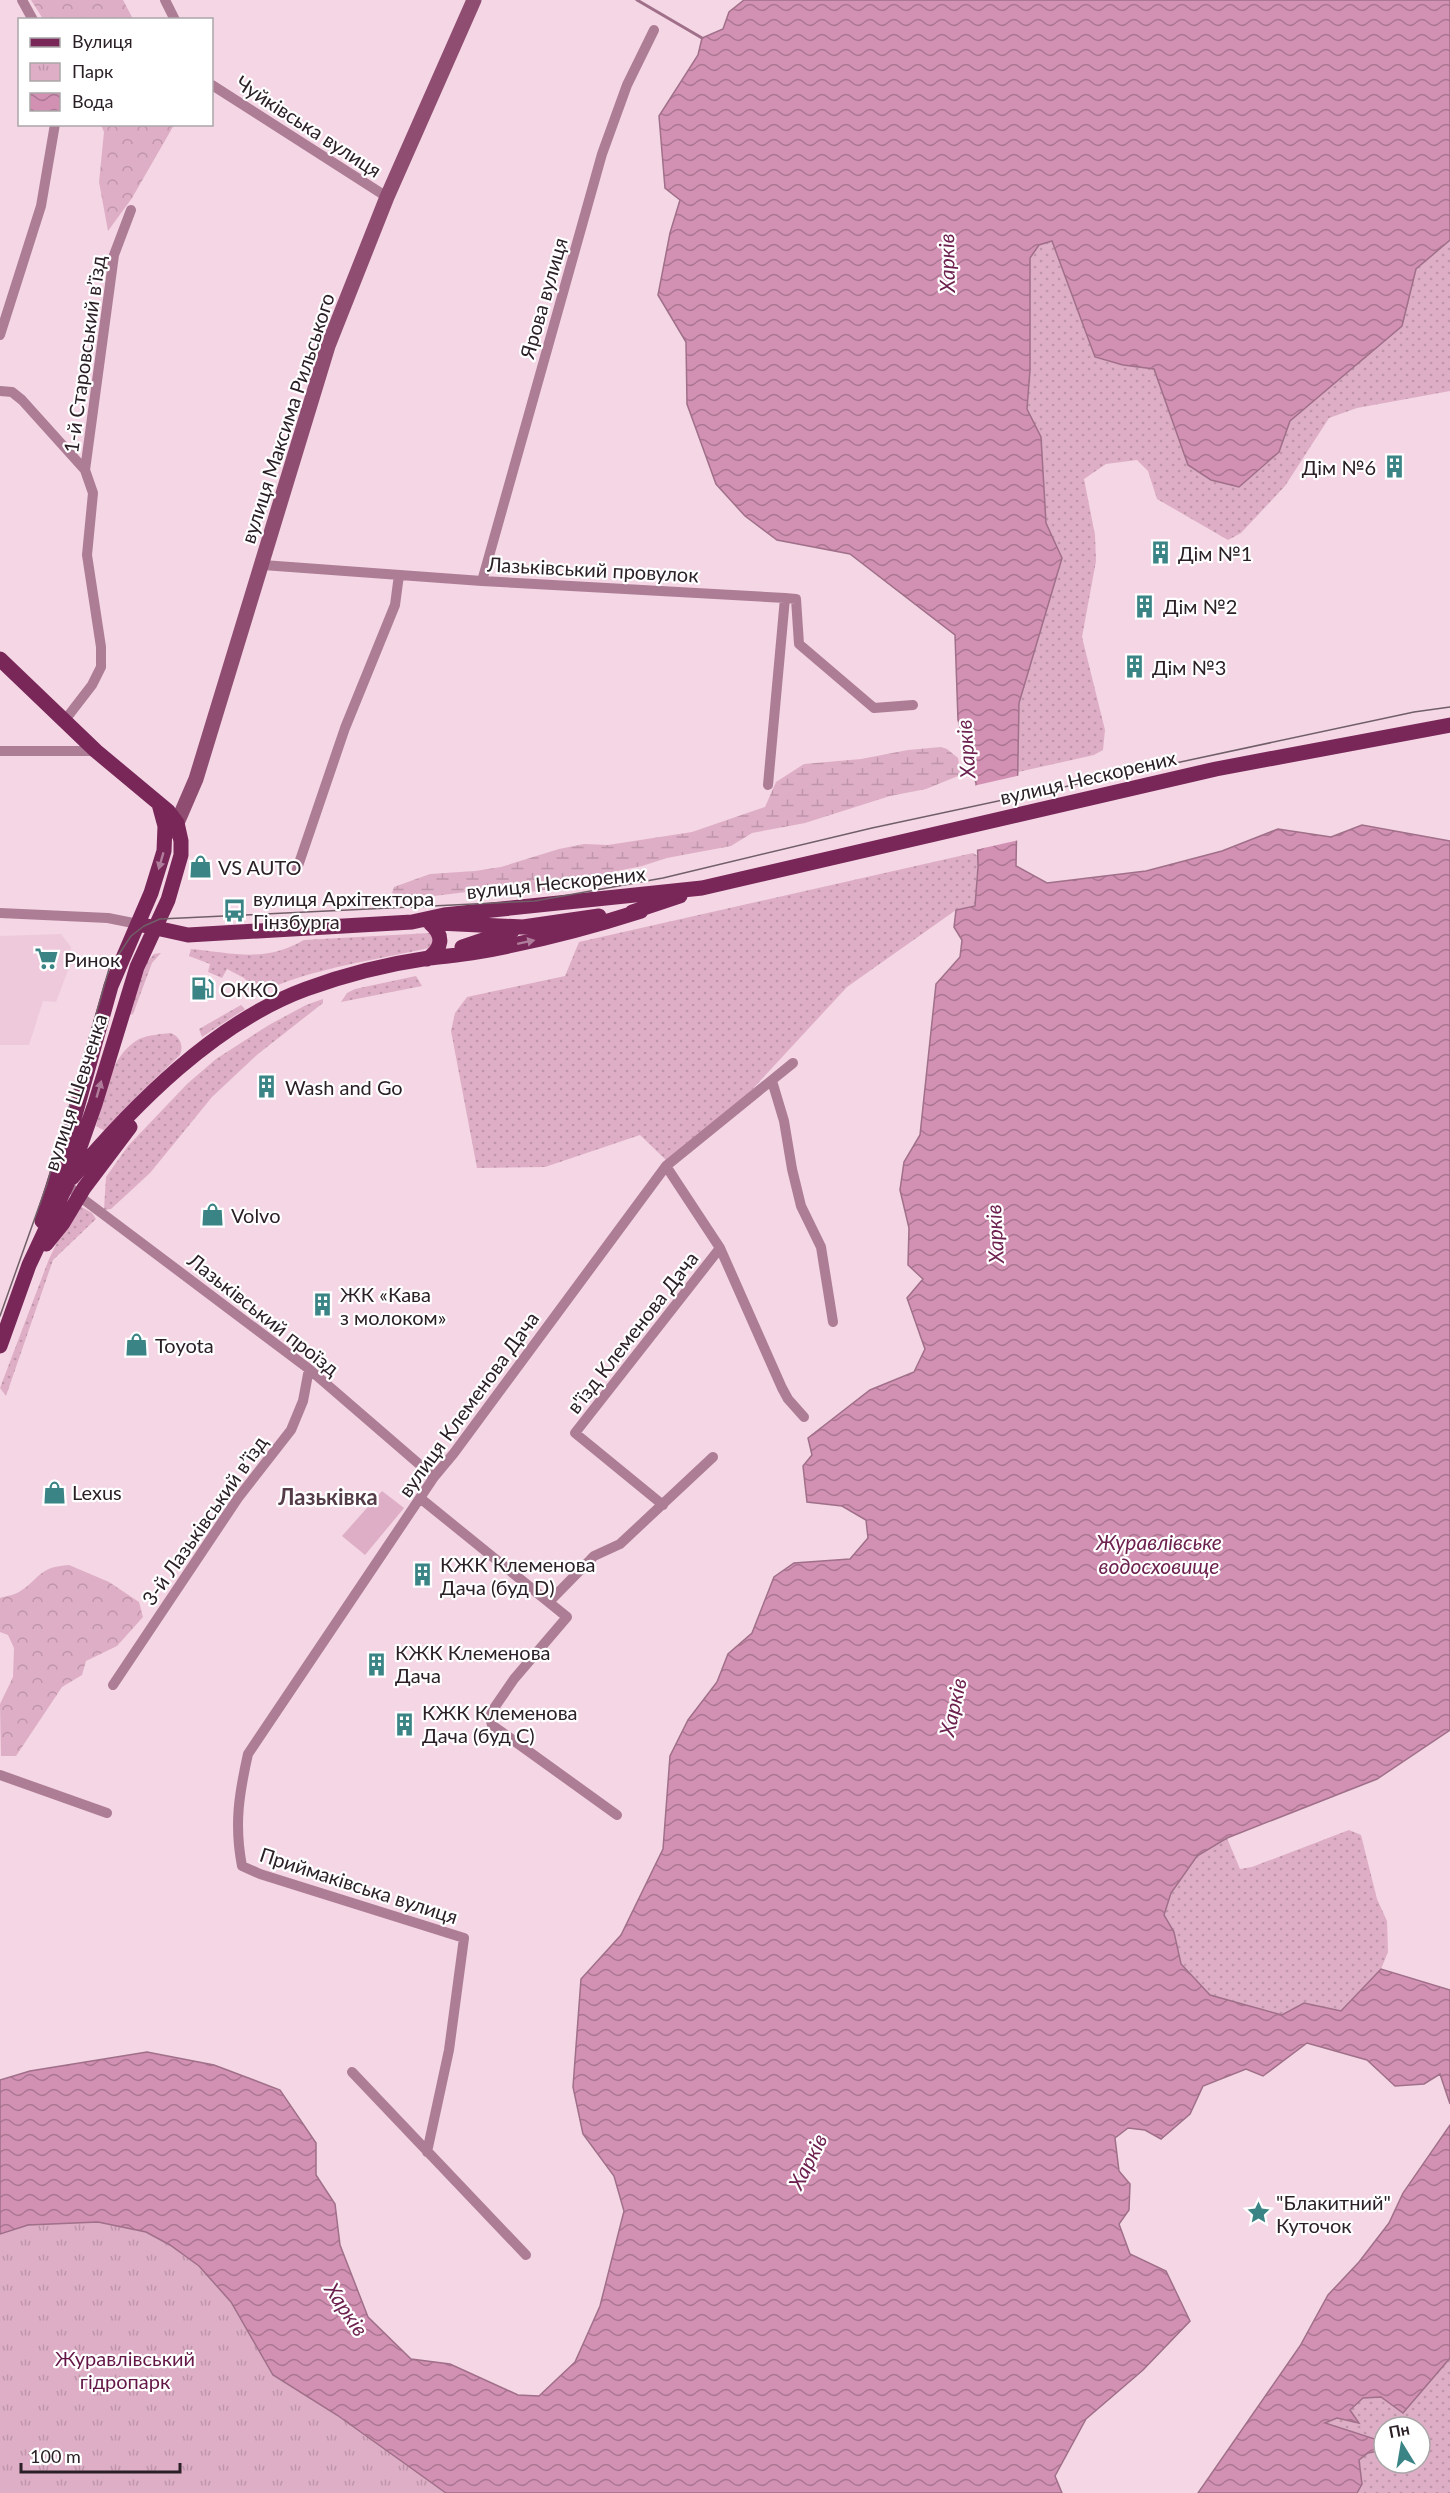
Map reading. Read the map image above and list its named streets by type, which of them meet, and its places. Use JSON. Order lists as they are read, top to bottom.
{
  "streets": {
    "main road": ["вулиця Максима Рильського", "вулиця Нескорених", "вулиця Шевченка"],
    "street": [
      "Чуйківська вулиця",
      "Ярова вулиця",
      "1-й Старовський в’їзд",
      "Лазьківський провулок",
      "Лазьківський проїзд",
      "в'їзд Клеменова Дача",
      "вулиця Клеменова Дача",
      "3-й Лазьківський в’їзд",
      "Приймаківська вулиця"
    ]
  },
  "crossings": [
    ["Чуйківська вулиця", "вулиця Максима Рильського"],
    ["Ярова вулиця", "Лазьківський провулок"],
    ["вулиця Максима Рильського", "Лазьківський провулок"],
    ["вулиця Нескорених", "вулиця Шевченка"],
    ["вулиця Шевченка", "Лазьківський проїзд"],
    ["Лазьківський проїзд", "вулиця Клеменова Дача"],
    ["Лазьківський проїзд", "3-й Лазьківський в’їзд"],
    ["вулиця Клеменова Дача", "Приймаківська вулиця"]
  ],
  "districts": ["Лазьківка"],
  "water": ["Харків", "Журавлівське водосховище"],
  "parks": ["Журавлівський гідропарк"],
  "places": {
    "building": [
      "Дім №6",
      "Дім №1",
      "Дім №2",
      "Дім №3",
      "Wash and Go",
      "ЖК «Кава з молоком»",
      "КЖК Клеменова Дача (буд D)",
      "КЖК Клеменова Дача",
      "КЖК Клеменова Дача (буд С)"
    ],
    "shop": [
      "VS AUTO",
      "Volvo",
      "Toyota",
      "Lexus"
    ],
    "bus stop": ["вулиця Архітектора Гінзбурга"],
    "supermarket": ["Ринок"],
    "fuel station": ["ОККО"],
    "place": ["\"Блакитний\" Куточок"]
  },
  "legend": ["Вулиця", "Парк", "Вода"],
  "scale_bar": "100 m",
  "north": "top"
}
